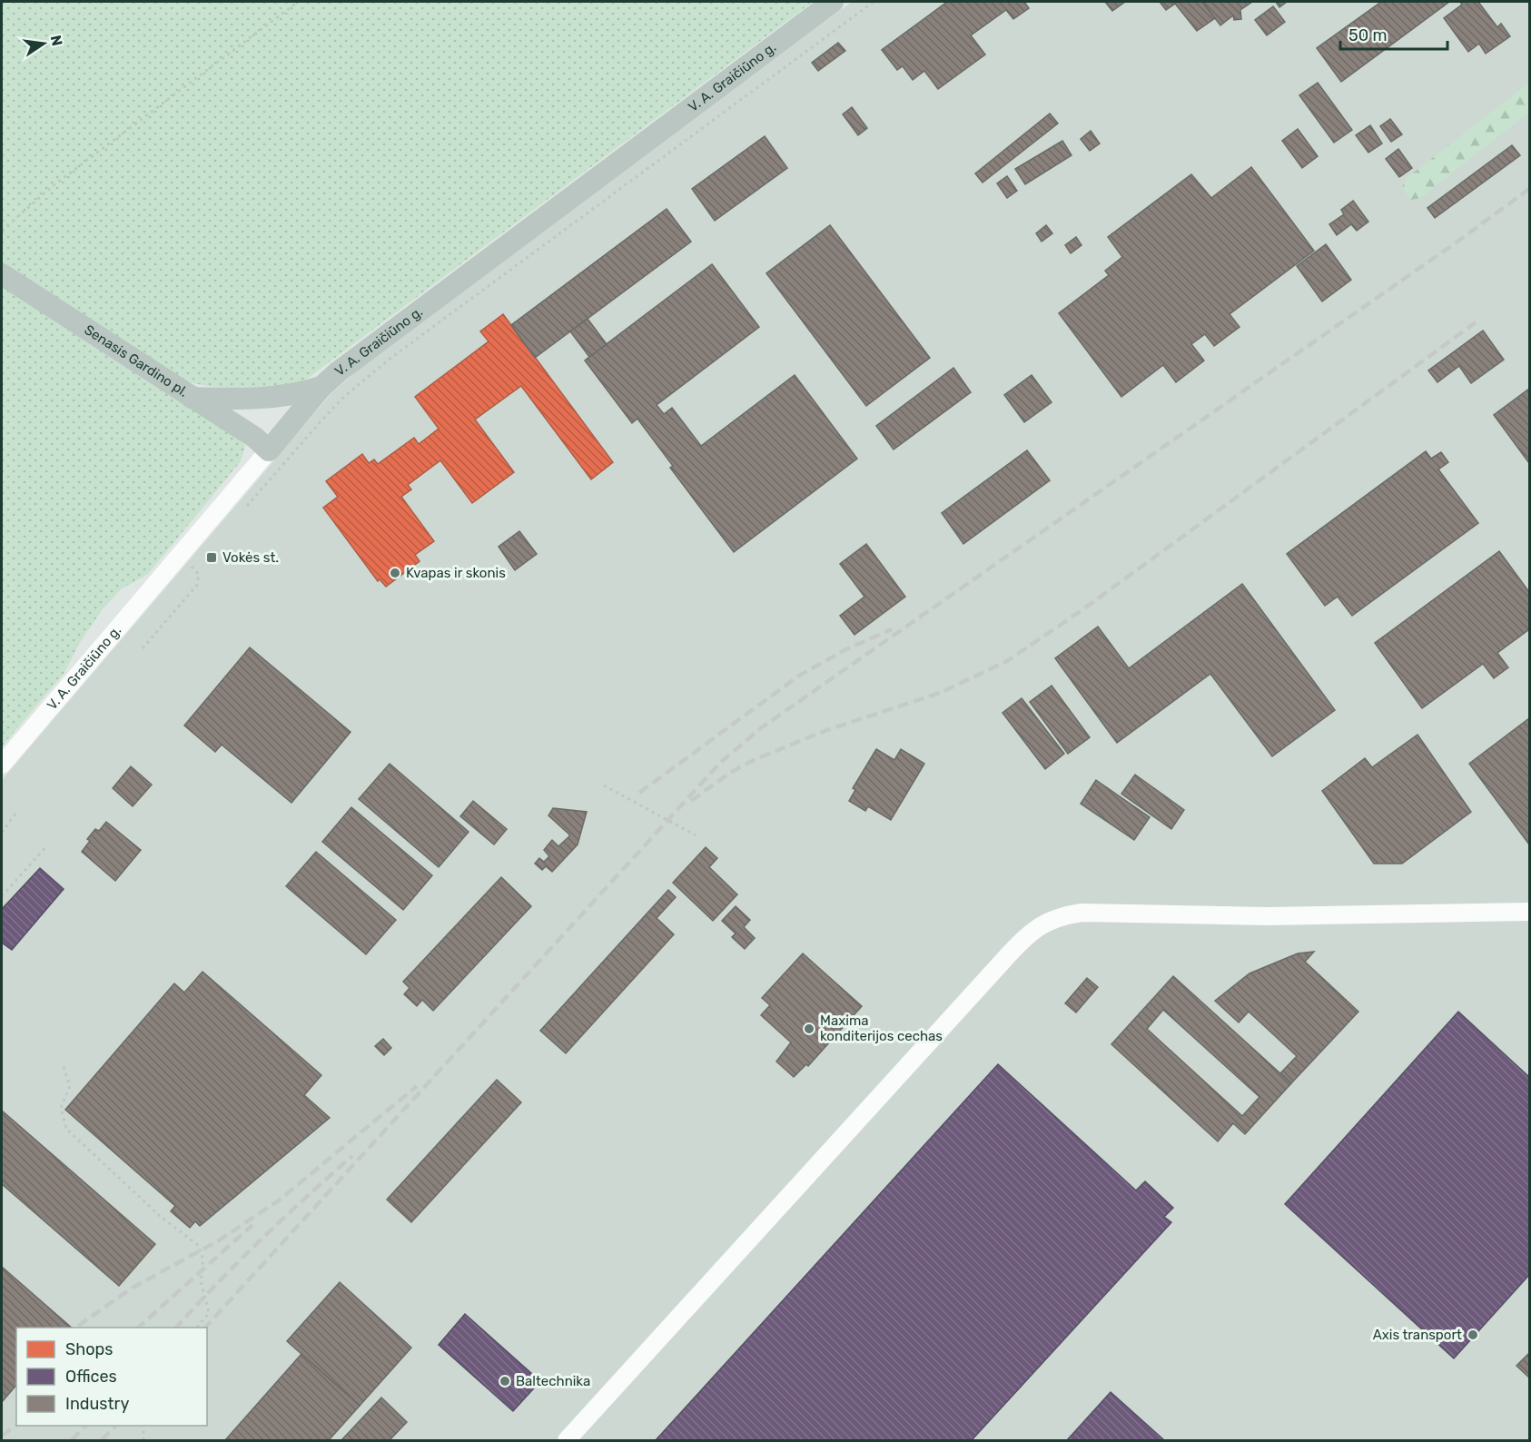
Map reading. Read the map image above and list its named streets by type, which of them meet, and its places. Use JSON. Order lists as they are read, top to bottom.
{
  "streets": {
    "main road": ["V. A. Graičiūno g.", "Senasis Gardino pl."]
  },
  "crossings": [
    ["V. A. Graičiūno g.", "Senasis Gardino pl."]
  ],
  "places": {
    "transit": ["Vokės st."],
    "other": [
      "Kvapas ir skonis",
      "Maxima konditerijos cechas",
      "Axis transport",
      "Baltechnika"
    ]
  },
  "legend": ["Shops", "Offices", "Industry"],
  "scale_bar": "50 m",
  "north": "right"
}
